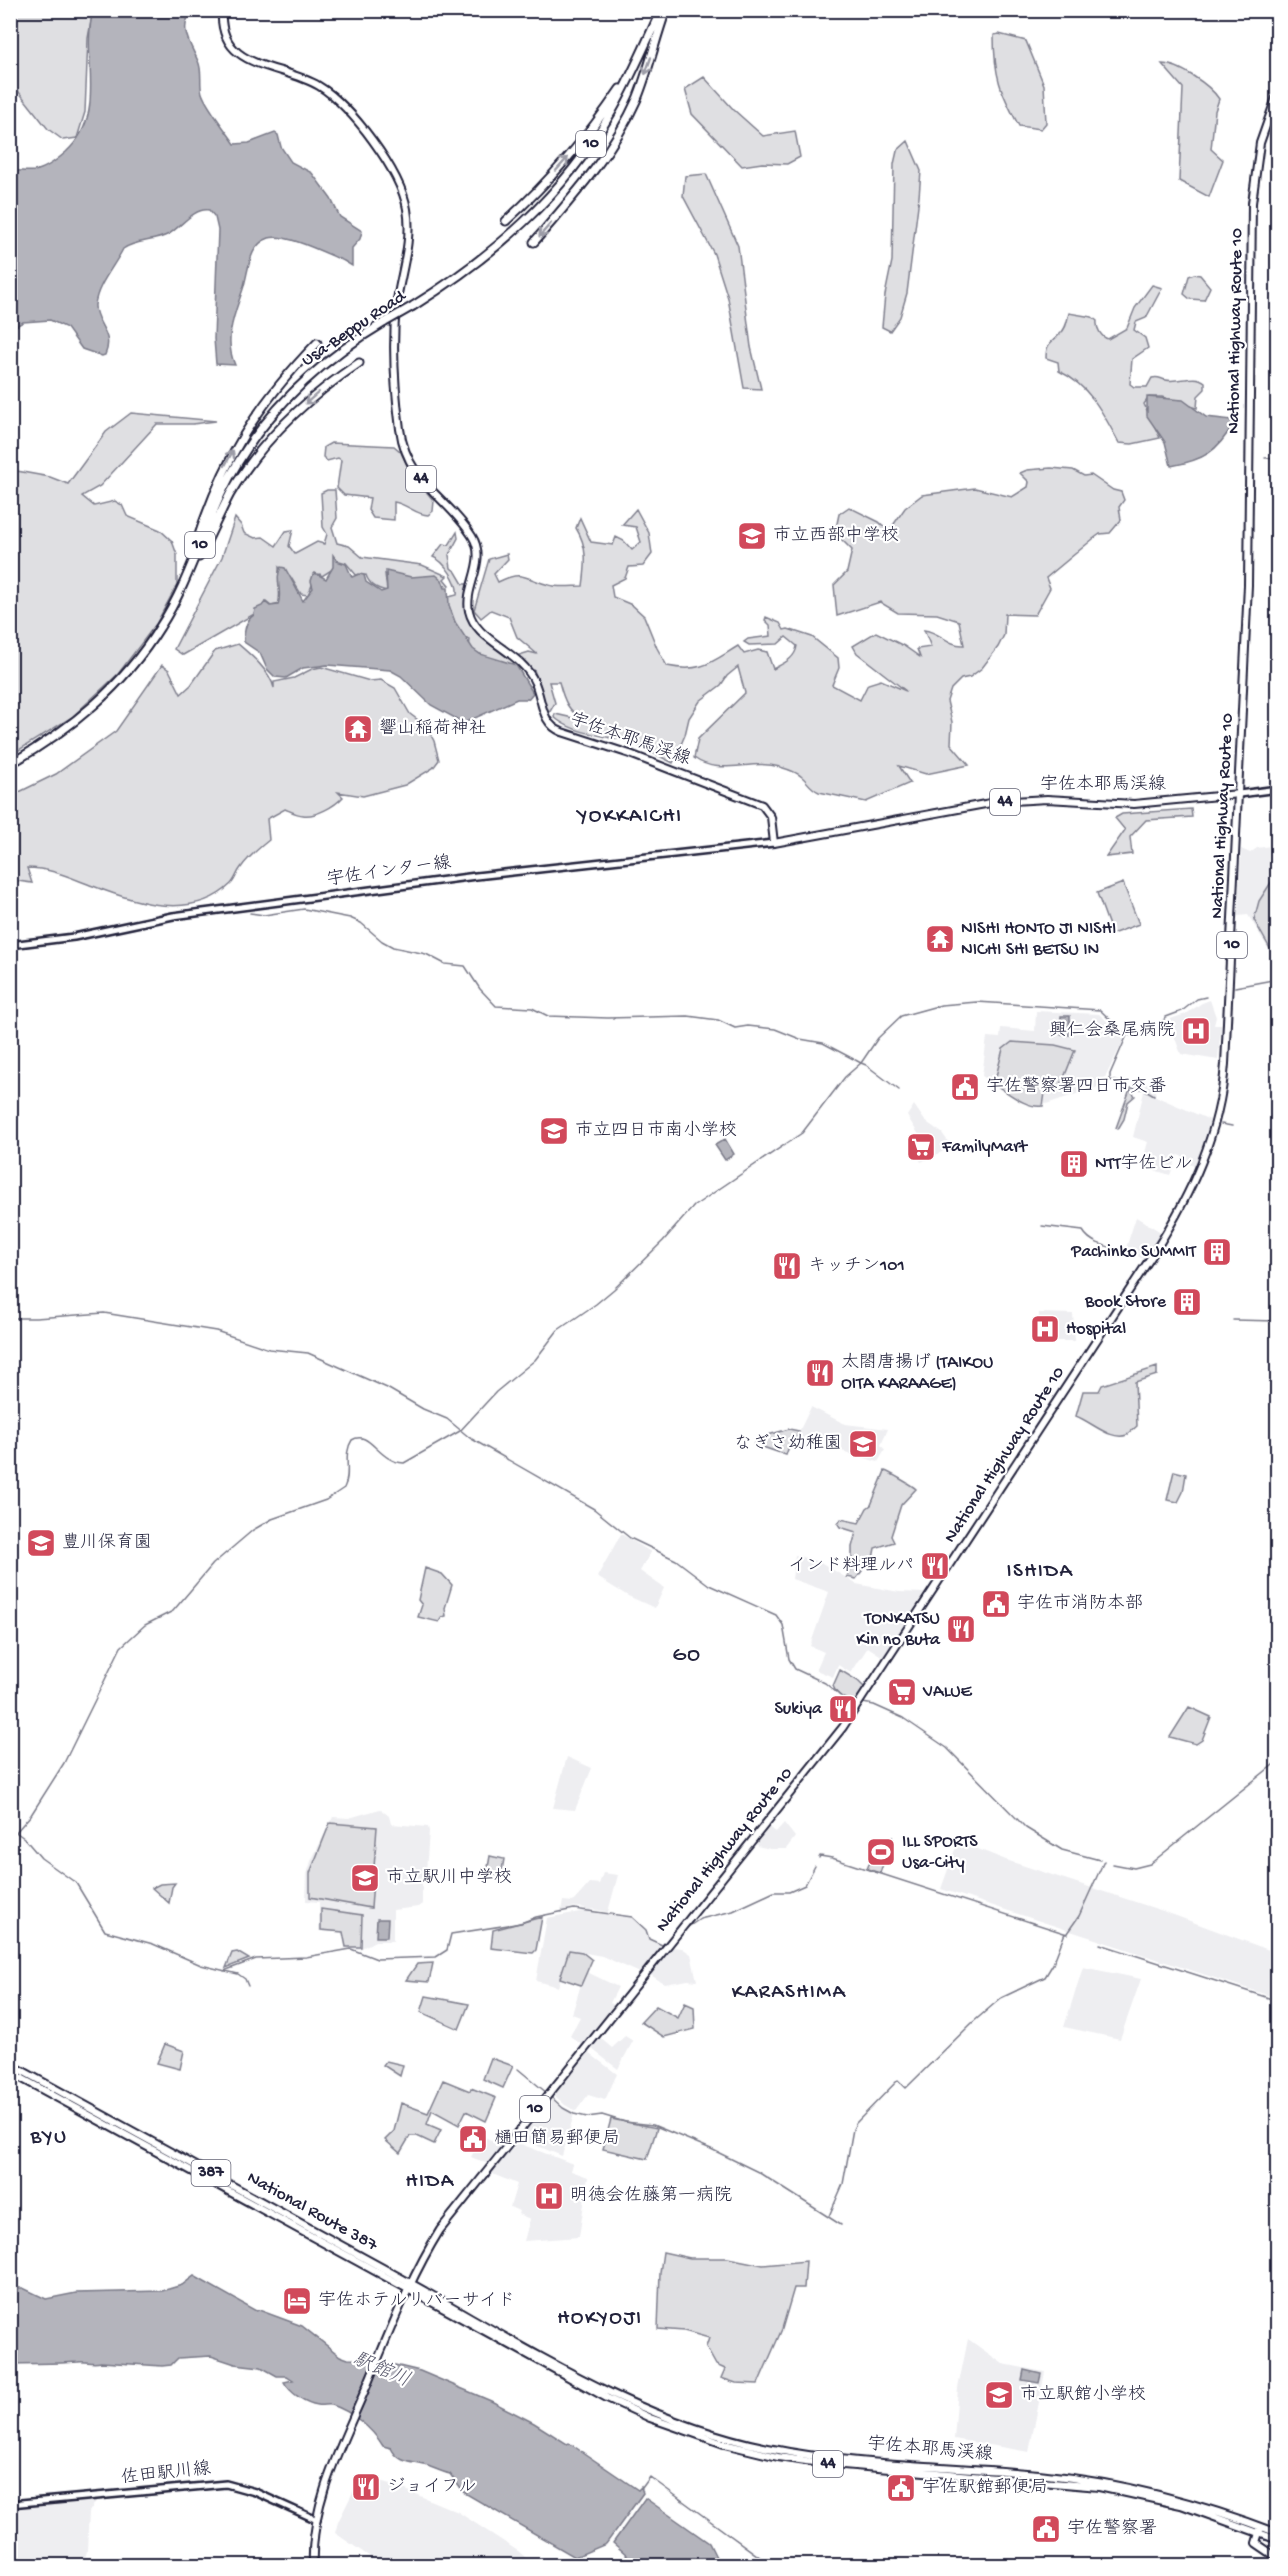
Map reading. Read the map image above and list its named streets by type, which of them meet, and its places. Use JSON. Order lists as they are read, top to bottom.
{
  "streets": {
    "highway": ["10", "Usa-Beppu Road"],
    "main road": [
      "National Highway Route 10",
      "44",
      "宇佐本耶馬渓線",
      "宇佐インター線",
      "387",
      "National Route 387",
      "佐田駅川線"
    ]
  },
  "crossings": [
    ["National Highway Route 10", "宇佐本耶馬渓線"],
    ["National Highway Route 10", "National Route 387"],
    ["National Highway Route 10", "佐田駅川線"],
    ["宇佐本耶馬渓線", "宇佐インター線"],
    ["宇佐本耶馬渓線", "National Route 387"]
  ],
  "districts": [
    "YOKKAICHI",
    "ISHIDA",
    "GO",
    "KARASHIMA",
    "BYU",
    "HIDA",
    "HOKYOJI"
  ],
  "water": ["駅館川"],
  "places": {
    "school or university": [
      "市立西部中学校",
      "市立四日市南小学校",
      "なぎさ幼稚園",
      "豊川保育園",
      "市立駅川中学校",
      "市立駅館小学校"
    ],
    "temple": ["響山稲荷神社", "NISHI HONTO JI NISHI NICHI SHI BETSU IN"],
    "hospital": ["興仁会桑尾病院", "Hospital", "明徳会佐藤第一病院"],
    "public building": [
      "宇佐警察署四日市交番",
      "宇佐市消防本部",
      "樋田簡易郵便局",
      "宇佐駅館郵便局",
      "宇佐警察署"
    ],
    "supermarket": ["FamilyMart", "VALUE"],
    "building": ["NTT宇佐ビル", "Pachinko SUMMIT", "Book Store"],
    "restaurant": [
      "キッチン101",
      "太閤唐揚げ (TAIKOU OITA KARAAGE)",
      "インド料理ルパ",
      "TONKATSU Kin no Buta",
      "Sukiya",
      "ジョイフル"
    ],
    "sports": ["ILL SPORTS Usa-City"],
    "hotel": ["宇佐ホテルリバーサイド"]
  }
}
